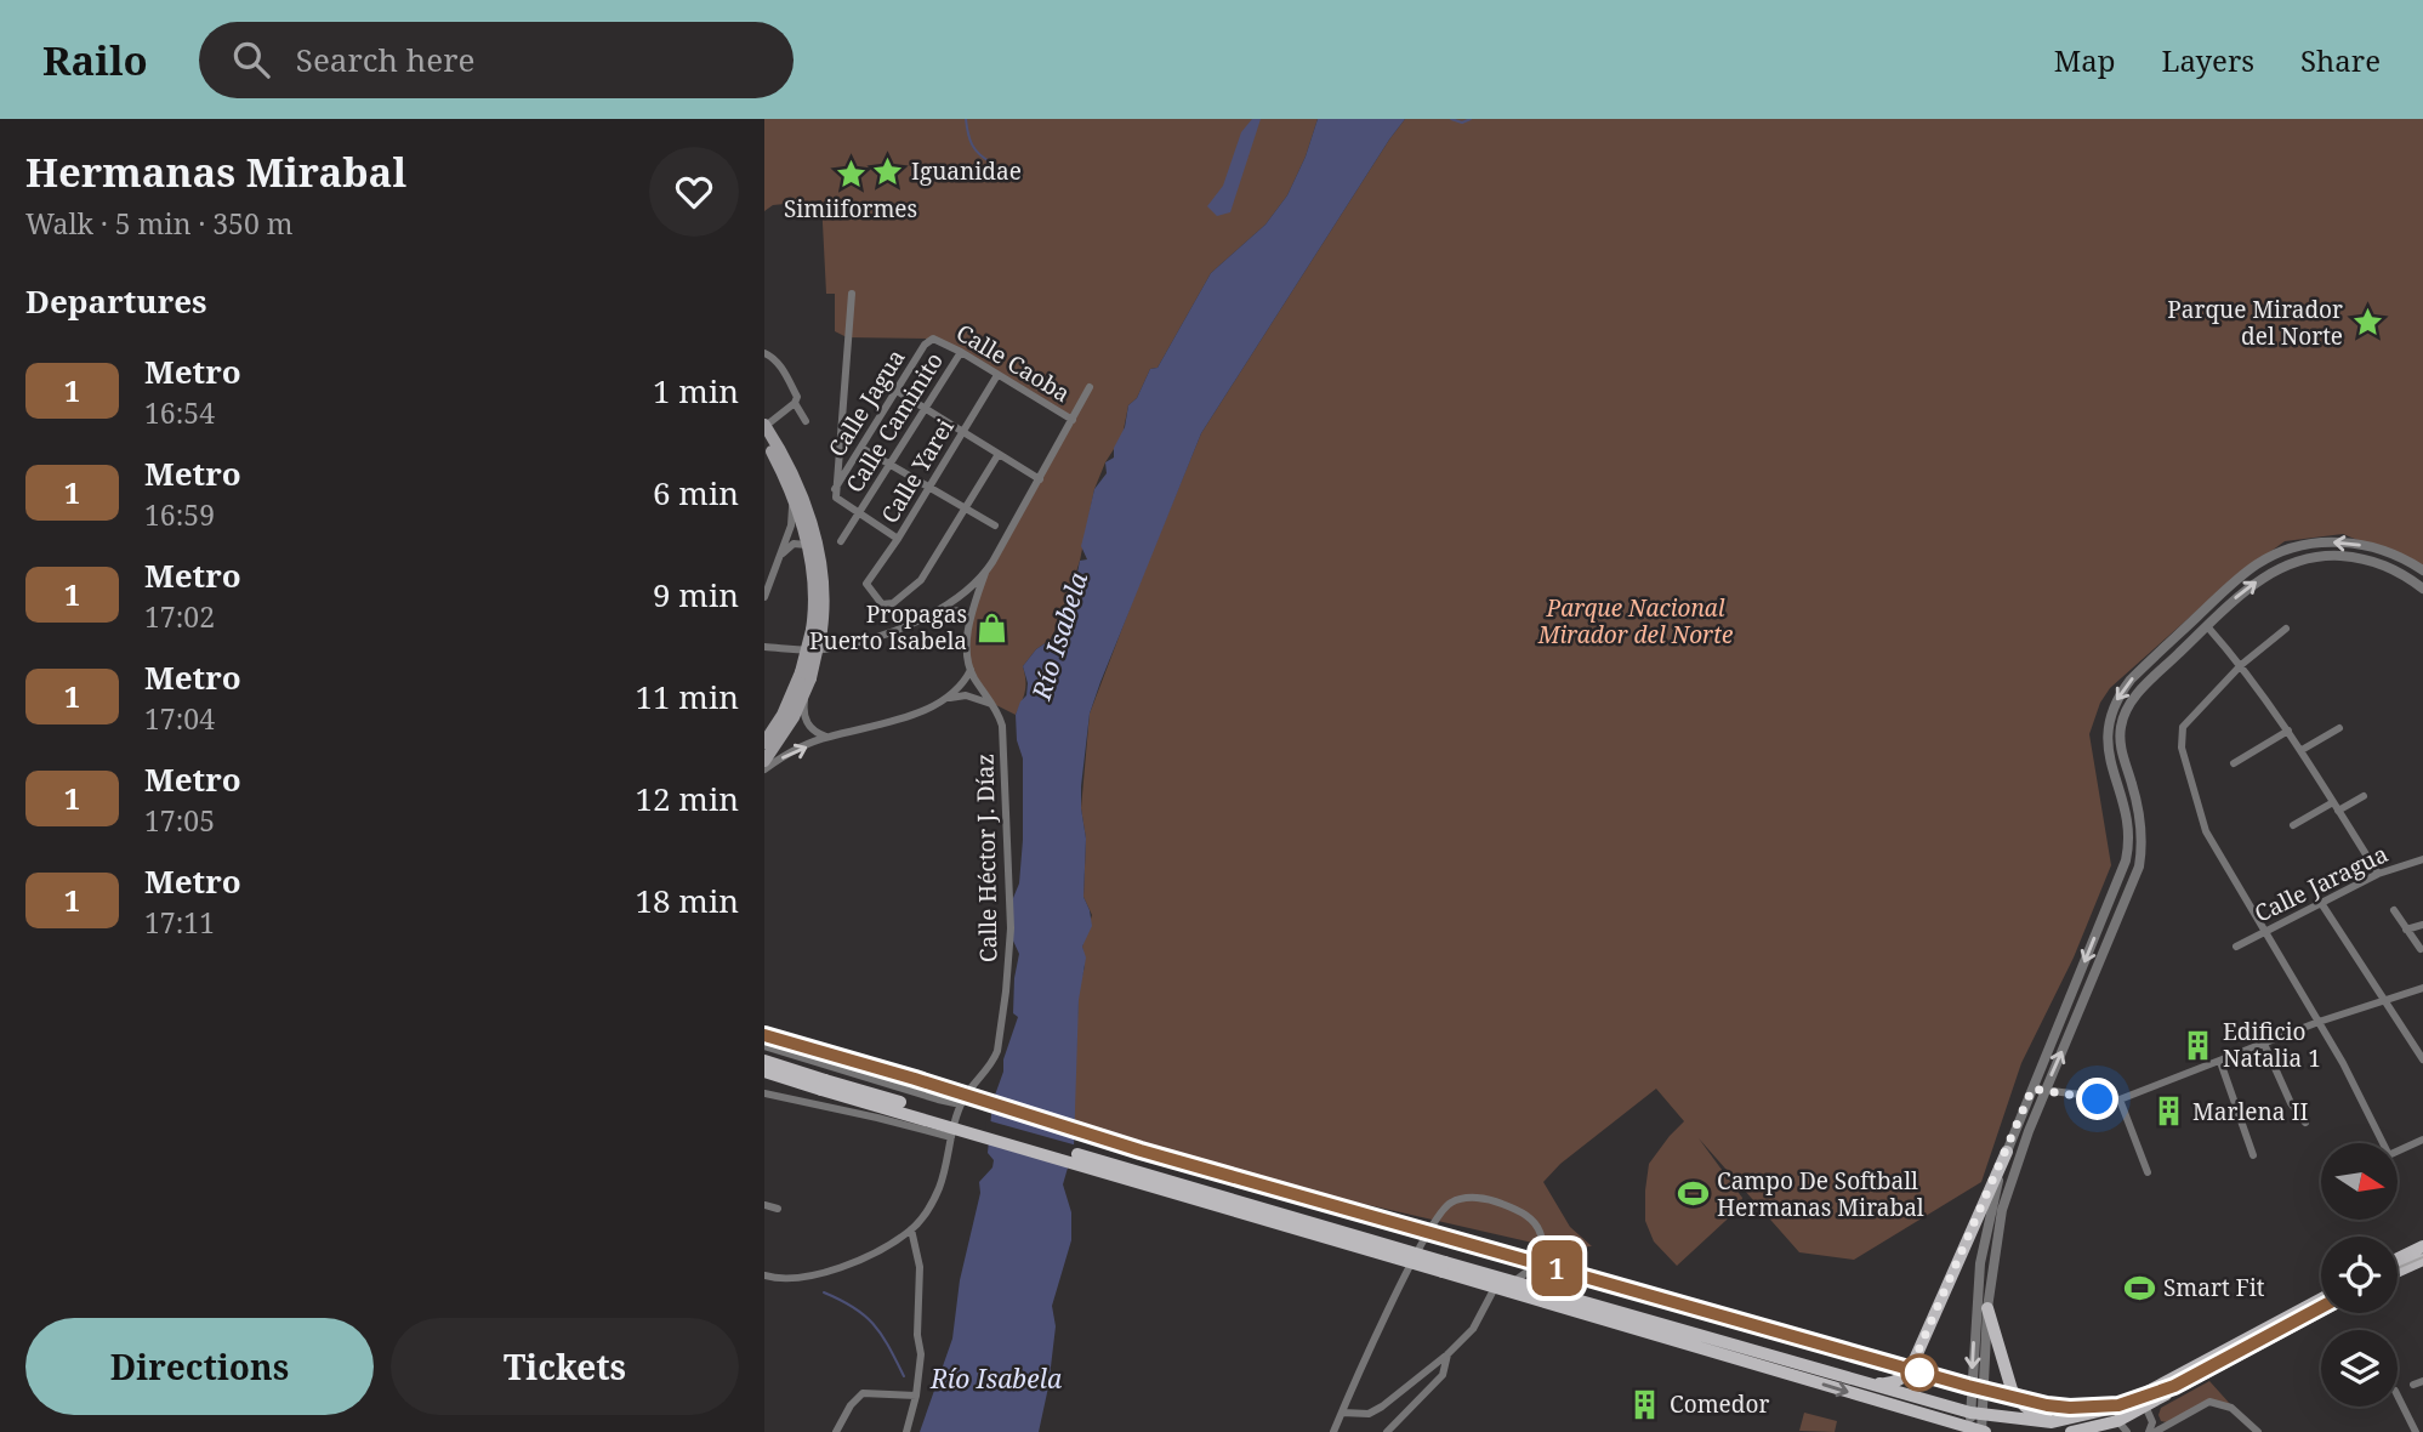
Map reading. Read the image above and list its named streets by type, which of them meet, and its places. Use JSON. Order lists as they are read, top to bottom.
{
  "streets": {
    "street": [
      "Calle Caoba",
      "Calle Jagua",
      "Calle Caminito",
      "Calle Yarei",
      "Calle Héctor J. Díaz",
      "Calle Jaragua"
    ]
  },
  "crossings": [
    ["Calle Caoba", "Calle Jagua"],
    ["Calle Caoba", "Calle Caminito"],
    ["Calle Caoba", "Calle Yarei"]
  ],
  "water": ["Río Isabela"],
  "parks": ["Parque Nacional Mirador del Norte"],
  "places": {
    "place": ["Iguanidae", "Simiiformes", "Parque Mirador del Norte"],
    "shop": ["Propagas Puerto Isabela"],
    "building": ["Edificio Natalia 1", "Marlena II", "Comedor"],
    "sports": ["Campo De Softball Hermanas Mirabal", "Smart Fit"]
  },
  "lines": ["metro line 1"],
  "north": "right",
  "page": {
    "header": "Railo",
    "search": "Search here",
    "nav": ["Map", "Layers", "Share"],
    "heading": [
      ["Hermanas Mirabal", "Walk · 5 min · 350 m"],
      "Departures"
    ],
    "on_map": "1",
    "list": [
      {
        "mark": "1",
        "name": "Metro",
        "note": "16:54",
        "value": "1 min"
      },
      {
        "mark": "1",
        "name": "Metro",
        "note": "16:59",
        "value": "6 min"
      },
      {
        "mark": "1",
        "name": "Metro",
        "note": "17:02",
        "value": "9 min"
      },
      {
        "mark": "1",
        "name": "Metro",
        "note": "17:04",
        "value": "11 min"
      },
      {
        "mark": "1",
        "name": "Metro",
        "note": "17:05",
        "value": "12 min"
      },
      {
        "mark": "1",
        "name": "Metro",
        "note": "17:11",
        "value": "18 min"
      }
    ],
    "buttons": ["Directions", "Tickets"]
  }
}
